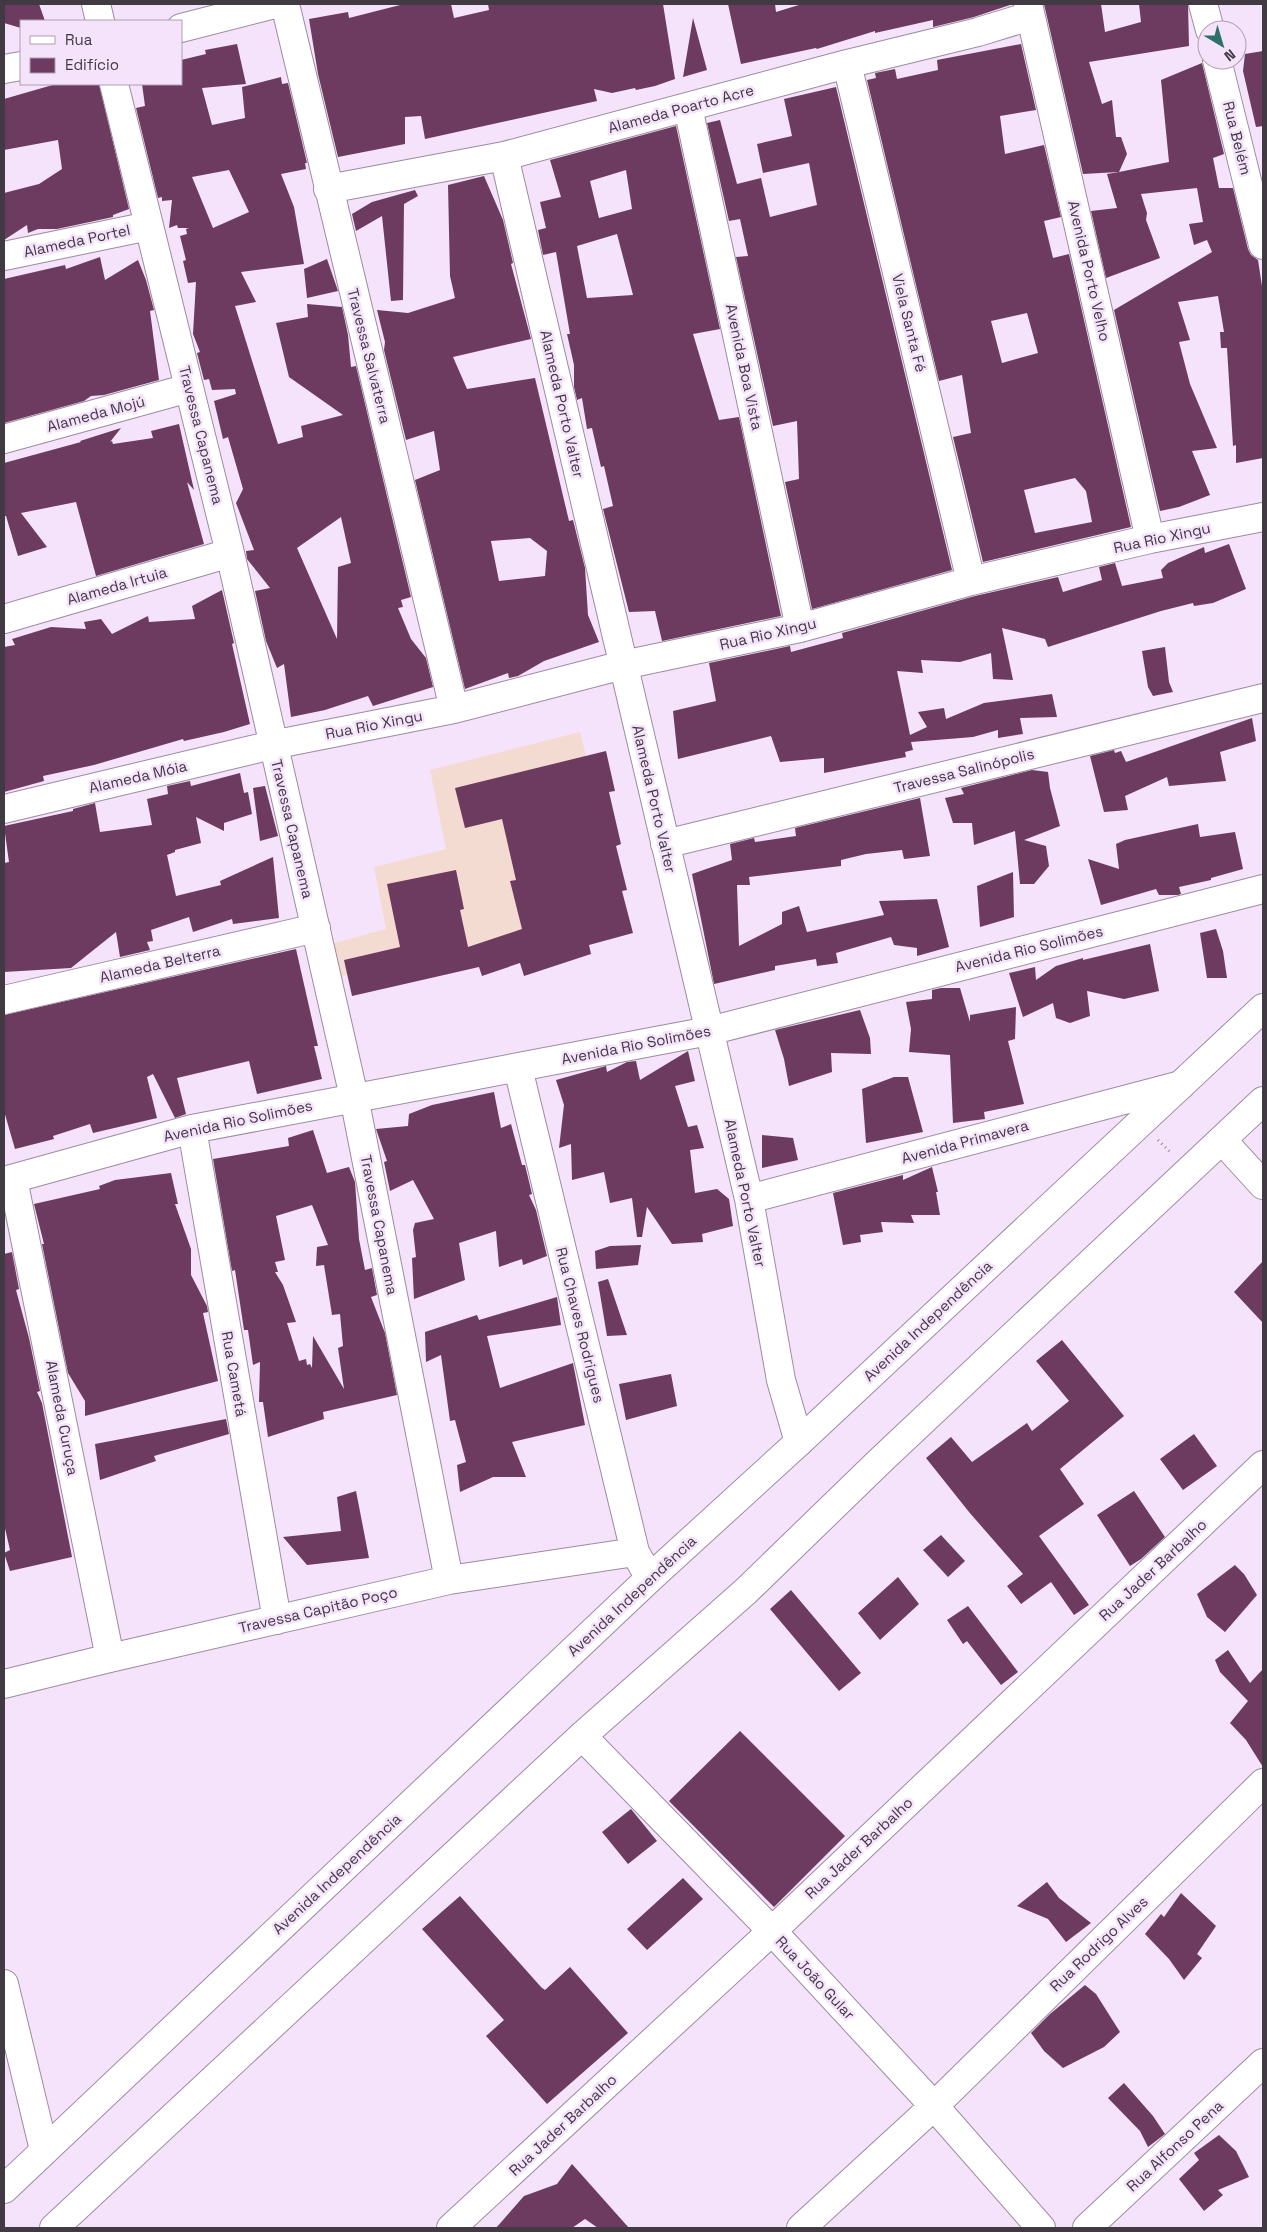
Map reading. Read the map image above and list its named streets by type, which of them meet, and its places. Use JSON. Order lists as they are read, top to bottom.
{
  "streets": {
    "street": [
      "Alameda Poarto Acre",
      "Rua Belém",
      "Alameda Portel",
      "Avenida Porto Velho",
      "Viela Santa Fé",
      "Travessa Salvaterra",
      "Avenida Boa Vista",
      "Alameda Porto Valter",
      "Alameda Mojú",
      "Travessa Capanema",
      "Rua Rio Xingu",
      "Alameda Irtuia",
      "Travessa Salinópolis",
      "Alameda Móia",
      "Avenida Rio Solimões",
      "Alameda Belterra",
      "Avenida Primavera",
      "Avenida Independência",
      "Rua Chaves Rodrigues",
      "Rua Cametá",
      "Alameda Curuça",
      "Rua Jader Barbalho",
      "Travessa Capitão Poço",
      "Rua Rodrigo Alves",
      "Rua João Gular",
      "Rua Alfonso Pena"
    ]
  },
  "crossings": [
    ["Alameda Poarto Acre", "Avenida Porto Velho"],
    ["Alameda Poarto Acre", "Viela Santa Fé"],
    ["Alameda Poarto Acre", "Travessa Salvaterra"],
    ["Alameda Poarto Acre", "Avenida Boa Vista"],
    ["Alameda Poarto Acre", "Alameda Porto Valter"],
    ["Alameda Portel", "Travessa Capanema"],
    ["Avenida Porto Velho", "Rua Rio Xingu"],
    ["Viela Santa Fé", "Rua Rio Xingu"],
    ["Travessa Salvaterra", "Rua Rio Xingu"],
    ["Avenida Boa Vista", "Rua Rio Xingu"],
    ["Alameda Porto Valter", "Rua Rio Xingu"],
    ["Alameda Porto Valter", "Travessa Salinópolis"],
    ["Alameda Porto Valter", "Avenida Rio Solimões"],
    ["Alameda Porto Valter", "Avenida Primavera"],
    ["Alameda Porto Valter", "Avenida Independência"],
    ["Alameda Mojú", "Travessa Capanema"],
    ["Travessa Capanema", "Rua Rio Xingu"],
    ["Travessa Capanema", "Alameda Irtuia"],
    ["Travessa Capanema", "Alameda Móia"],
    ["Travessa Capanema", "Avenida Rio Solimões"],
    ["Travessa Capanema", "Alameda Belterra"],
    ["Travessa Capanema", "Travessa Capitão Poço"],
    ["Rua Rio Xingu", "Alameda Móia"],
    ["Avenida Rio Solimões", "Rua Chaves Rodrigues"],
    ["Avenida Rio Solimões", "Rua Cametá"],
    ["Avenida Rio Solimões", "Alameda Curuça"],
    ["Avenida Primavera", "Avenida Independência"],
    ["Avenida Independência", "Rua Chaves Rodrigues"],
    ["Rua Chaves Rodrigues", "Travessa Capitão Poço"],
    ["Rua Cametá", "Travessa Capitão Poço"],
    ["Alameda Curuça", "Travessa Capitão Poço"],
    ["Rua Jader Barbalho", "Rua João Gular"],
    ["Rua Rodrigo Alves", "Rua João Gular"]
  ],
  "legend": ["Rua", "Edifício"],
  "north": "bottom right"
}
